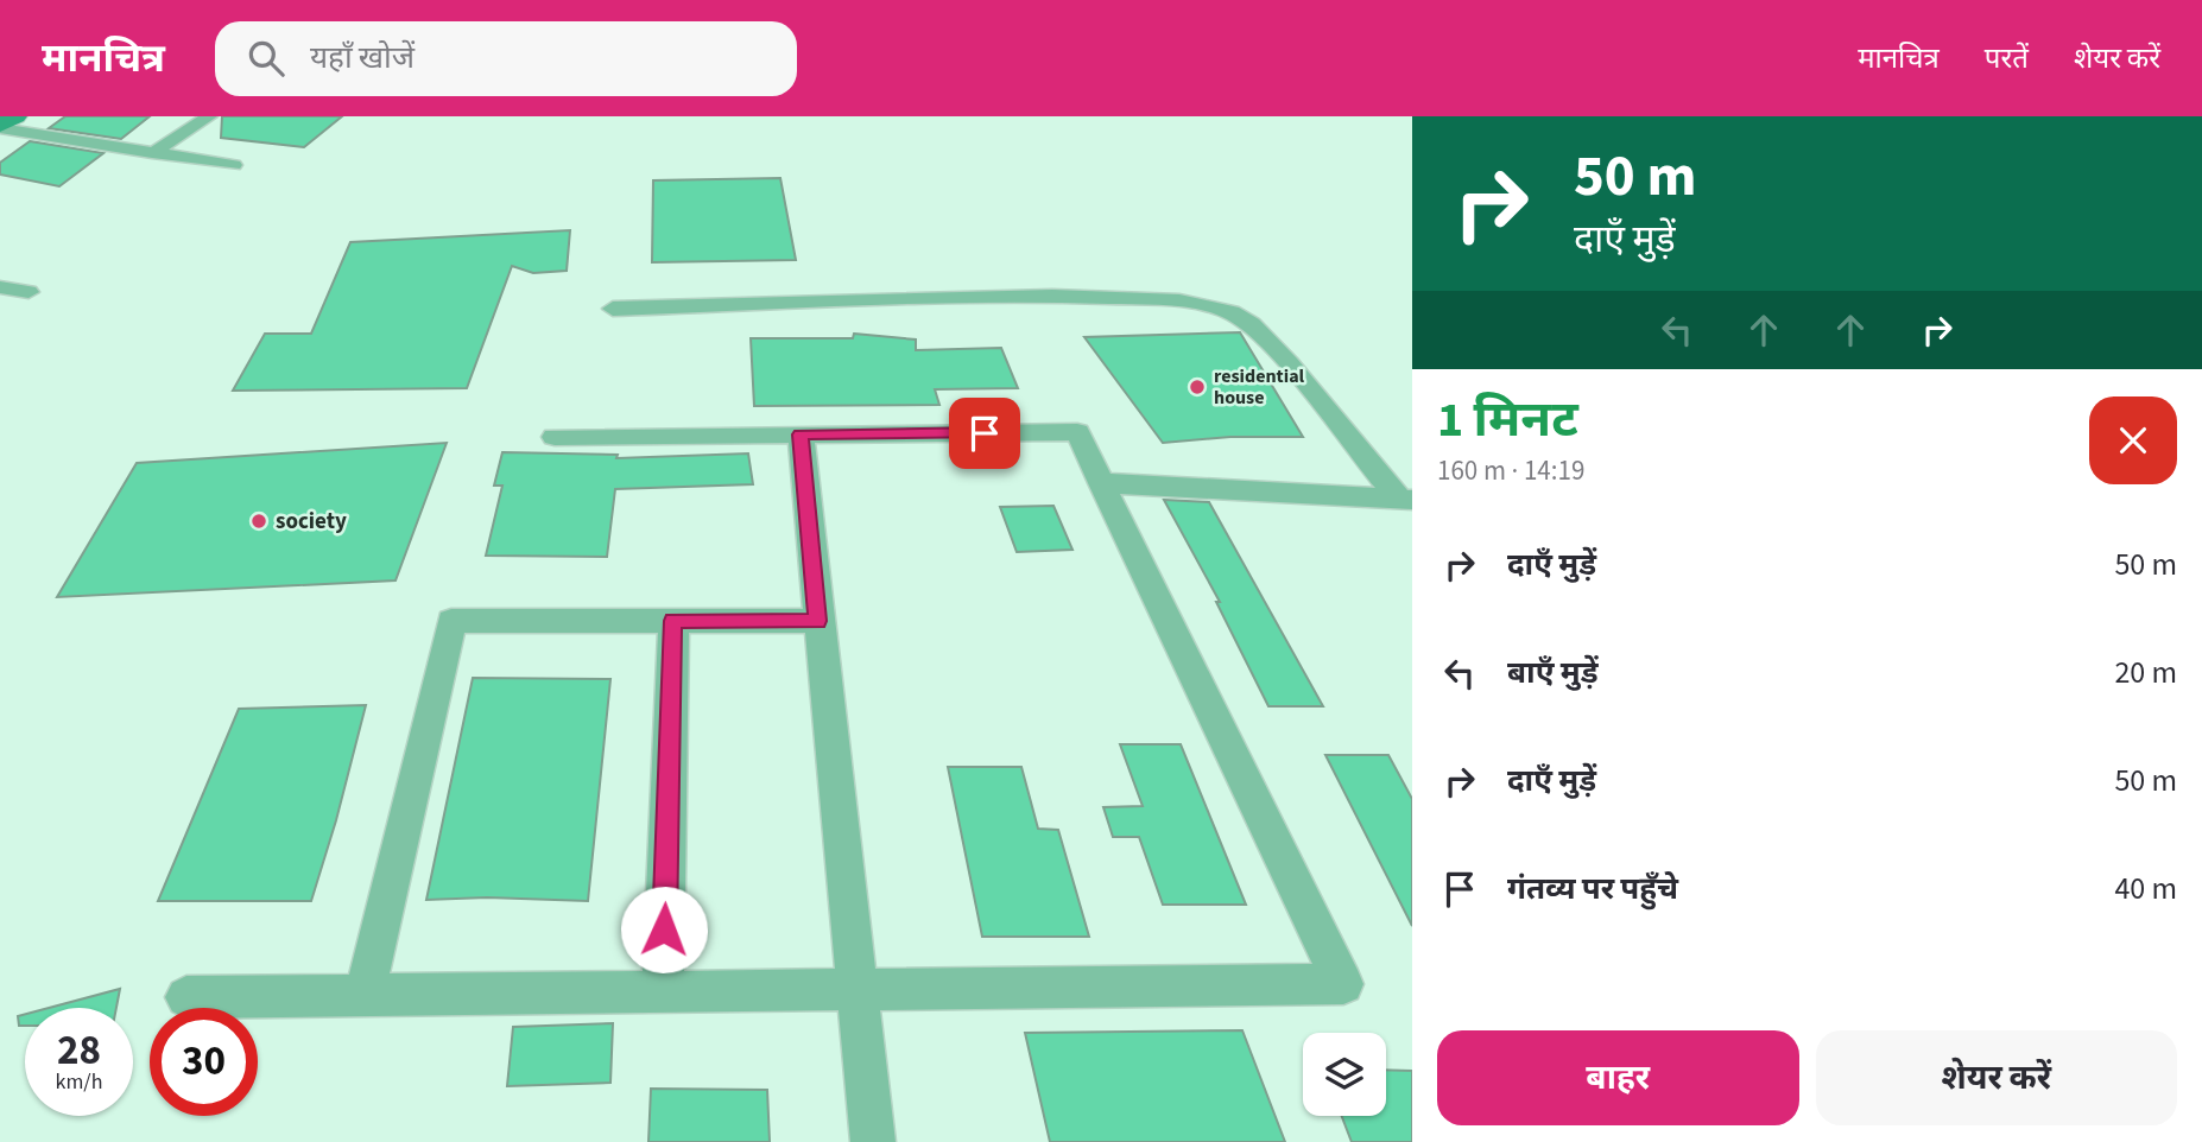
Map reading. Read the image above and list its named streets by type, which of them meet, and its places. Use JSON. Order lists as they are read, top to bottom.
{
  "places": ["residential house", "society"],
  "page": {
    "header": "मानचित्र",
    "search": "यहाँ खोजें",
    "nav": ["मानचित्र", "परतें", "शेयर करें"],
    "turn": ["50 m", "दाएँ मुड़ें"],
    "heading": ["1 मिनट", "160 m · 14:19"],
    "list": [
      {
        "name": "दाएँ मुड़ें",
        "value": "50 m"
      },
      {
        "name": "बाएँ मुड़ें",
        "value": "20 m"
      },
      {
        "name": "दाएँ मुड़ें",
        "value": "50 m"
      },
      {
        "name": "गंतव्य पर पहुँचे",
        "value": "40 m"
      }
    ],
    "speed": "28 km/h",
    "limit": "30",
    "buttons": ["बाहर", "शेयर करें"]
  }
}
